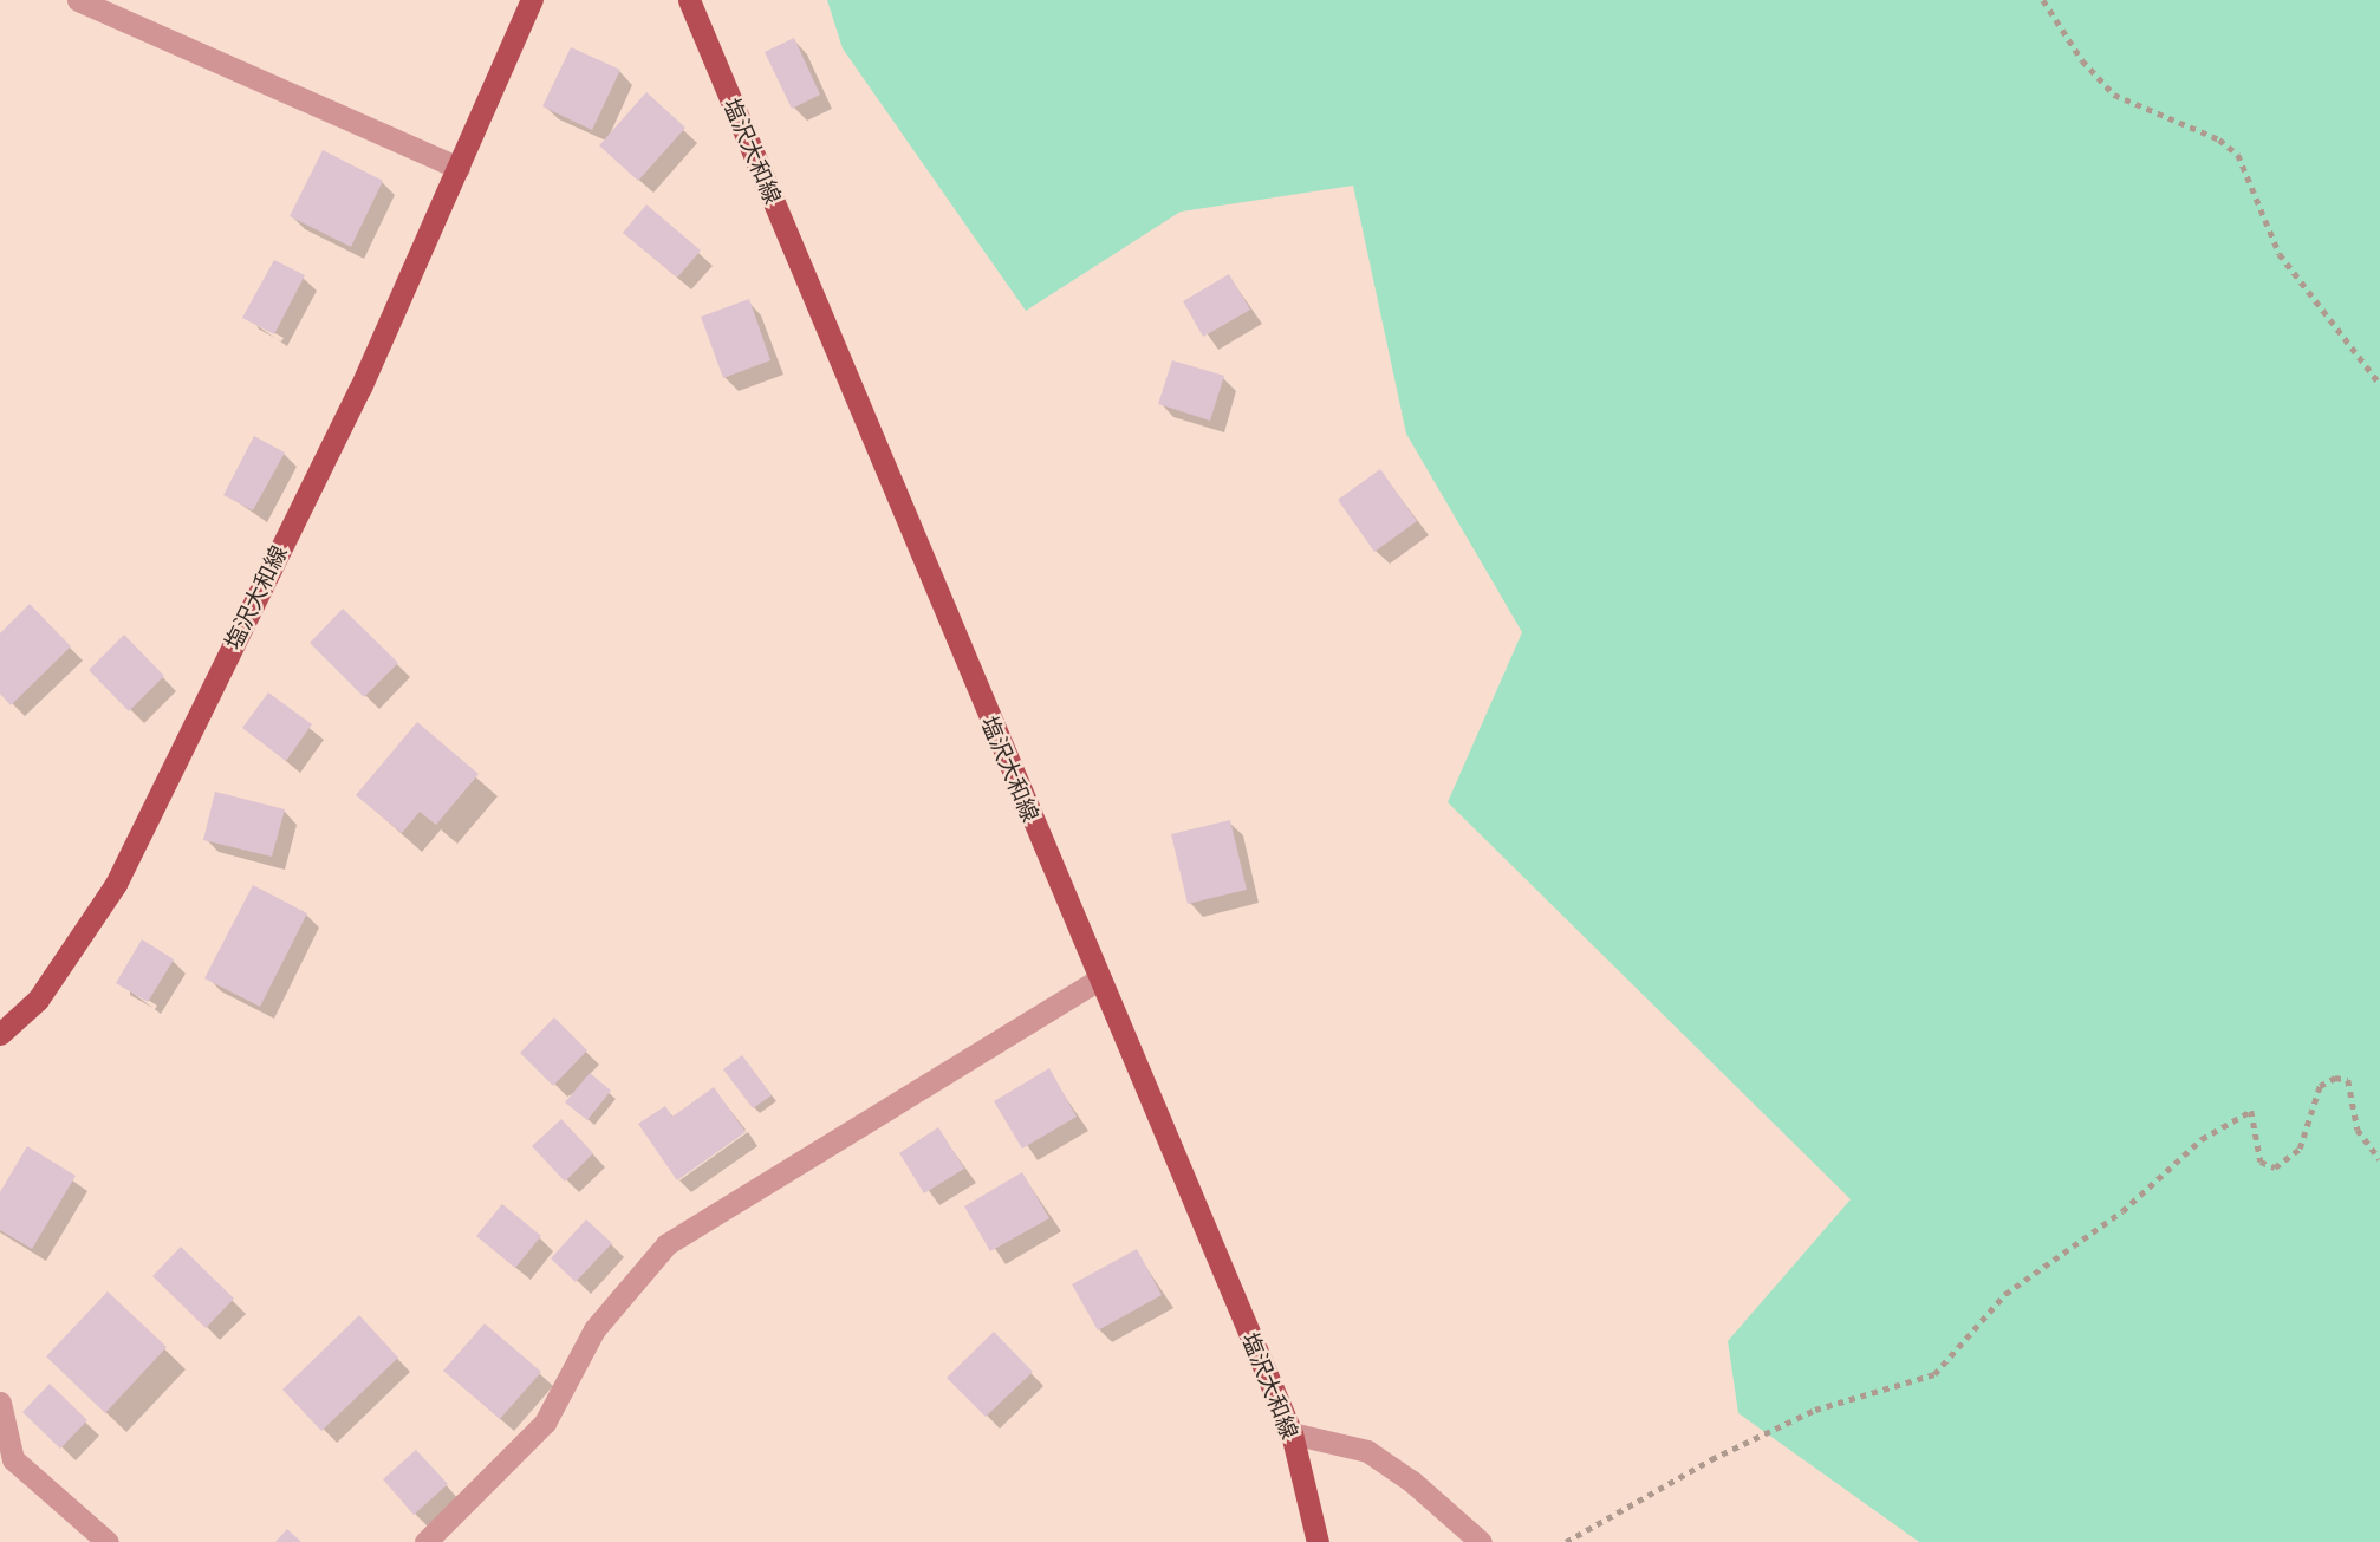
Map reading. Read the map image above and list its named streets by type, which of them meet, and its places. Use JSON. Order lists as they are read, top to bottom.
{
  "streets": {
    "main road": ["塩沢大和線"]
  }
}
